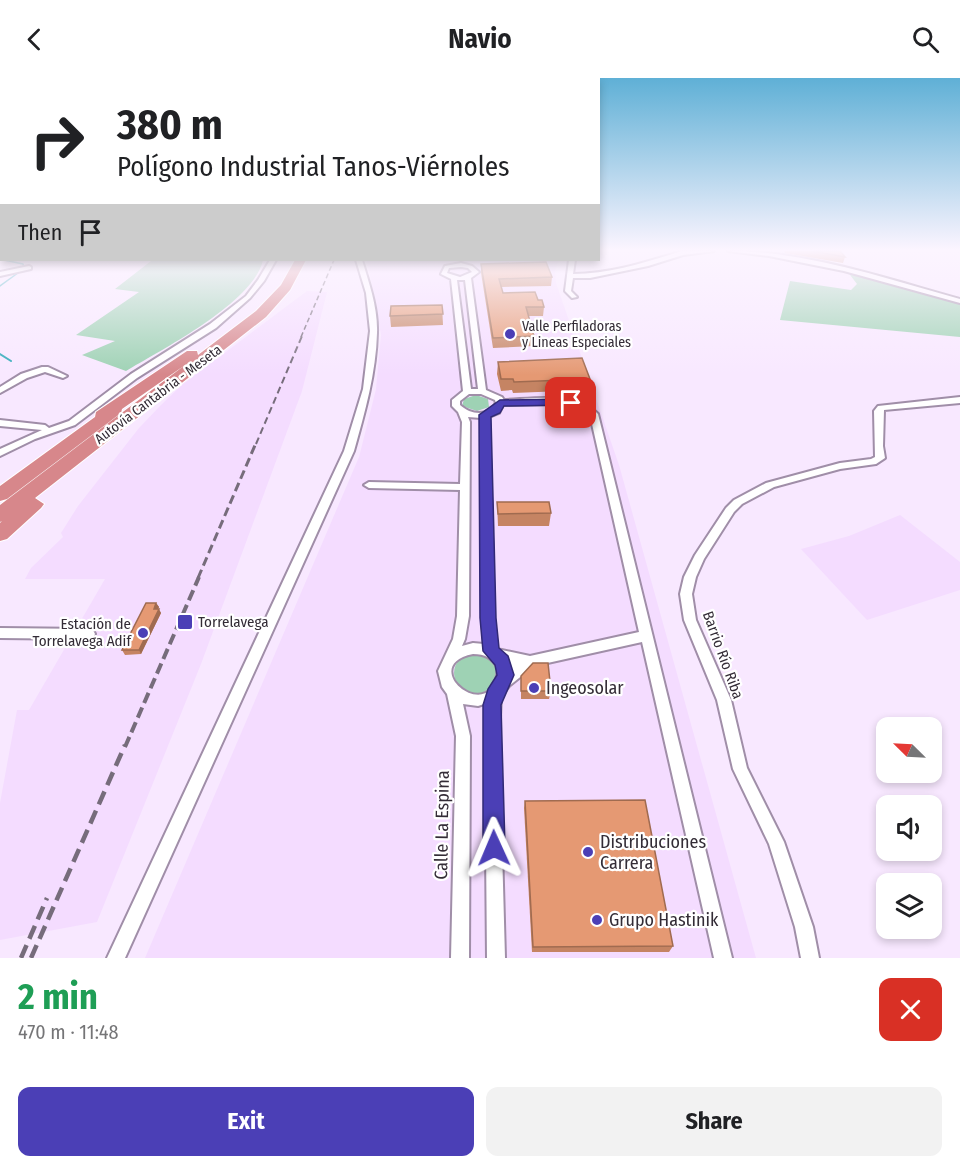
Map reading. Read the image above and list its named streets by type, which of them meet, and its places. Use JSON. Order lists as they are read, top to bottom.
{
  "streets": {
    "highway": ["Autovía Cantabria - Meseta"],
    "street": ["Barrio Río Riba", "Calle La Espina"]
  },
  "places": {
    "other": [
      "Valle Perfiladoras y Lineas Especiales",
      "Estación de Torrelavega Adif",
      "Ingeosolar",
      "Distribuciones Carrera",
      "Grupo Hastinik"
    ],
    "transit": ["Torrelavega"]
  },
  "north": "top left",
  "page": {
    "header": "Navio",
    "turn": ["380 m", "Polígono Industrial Tanos-Viérnoles"],
    "then": "Then",
    "heading": ["2 min", "470 m · 11:48"],
    "buttons": ["Exit", "Share"]
  }
}
